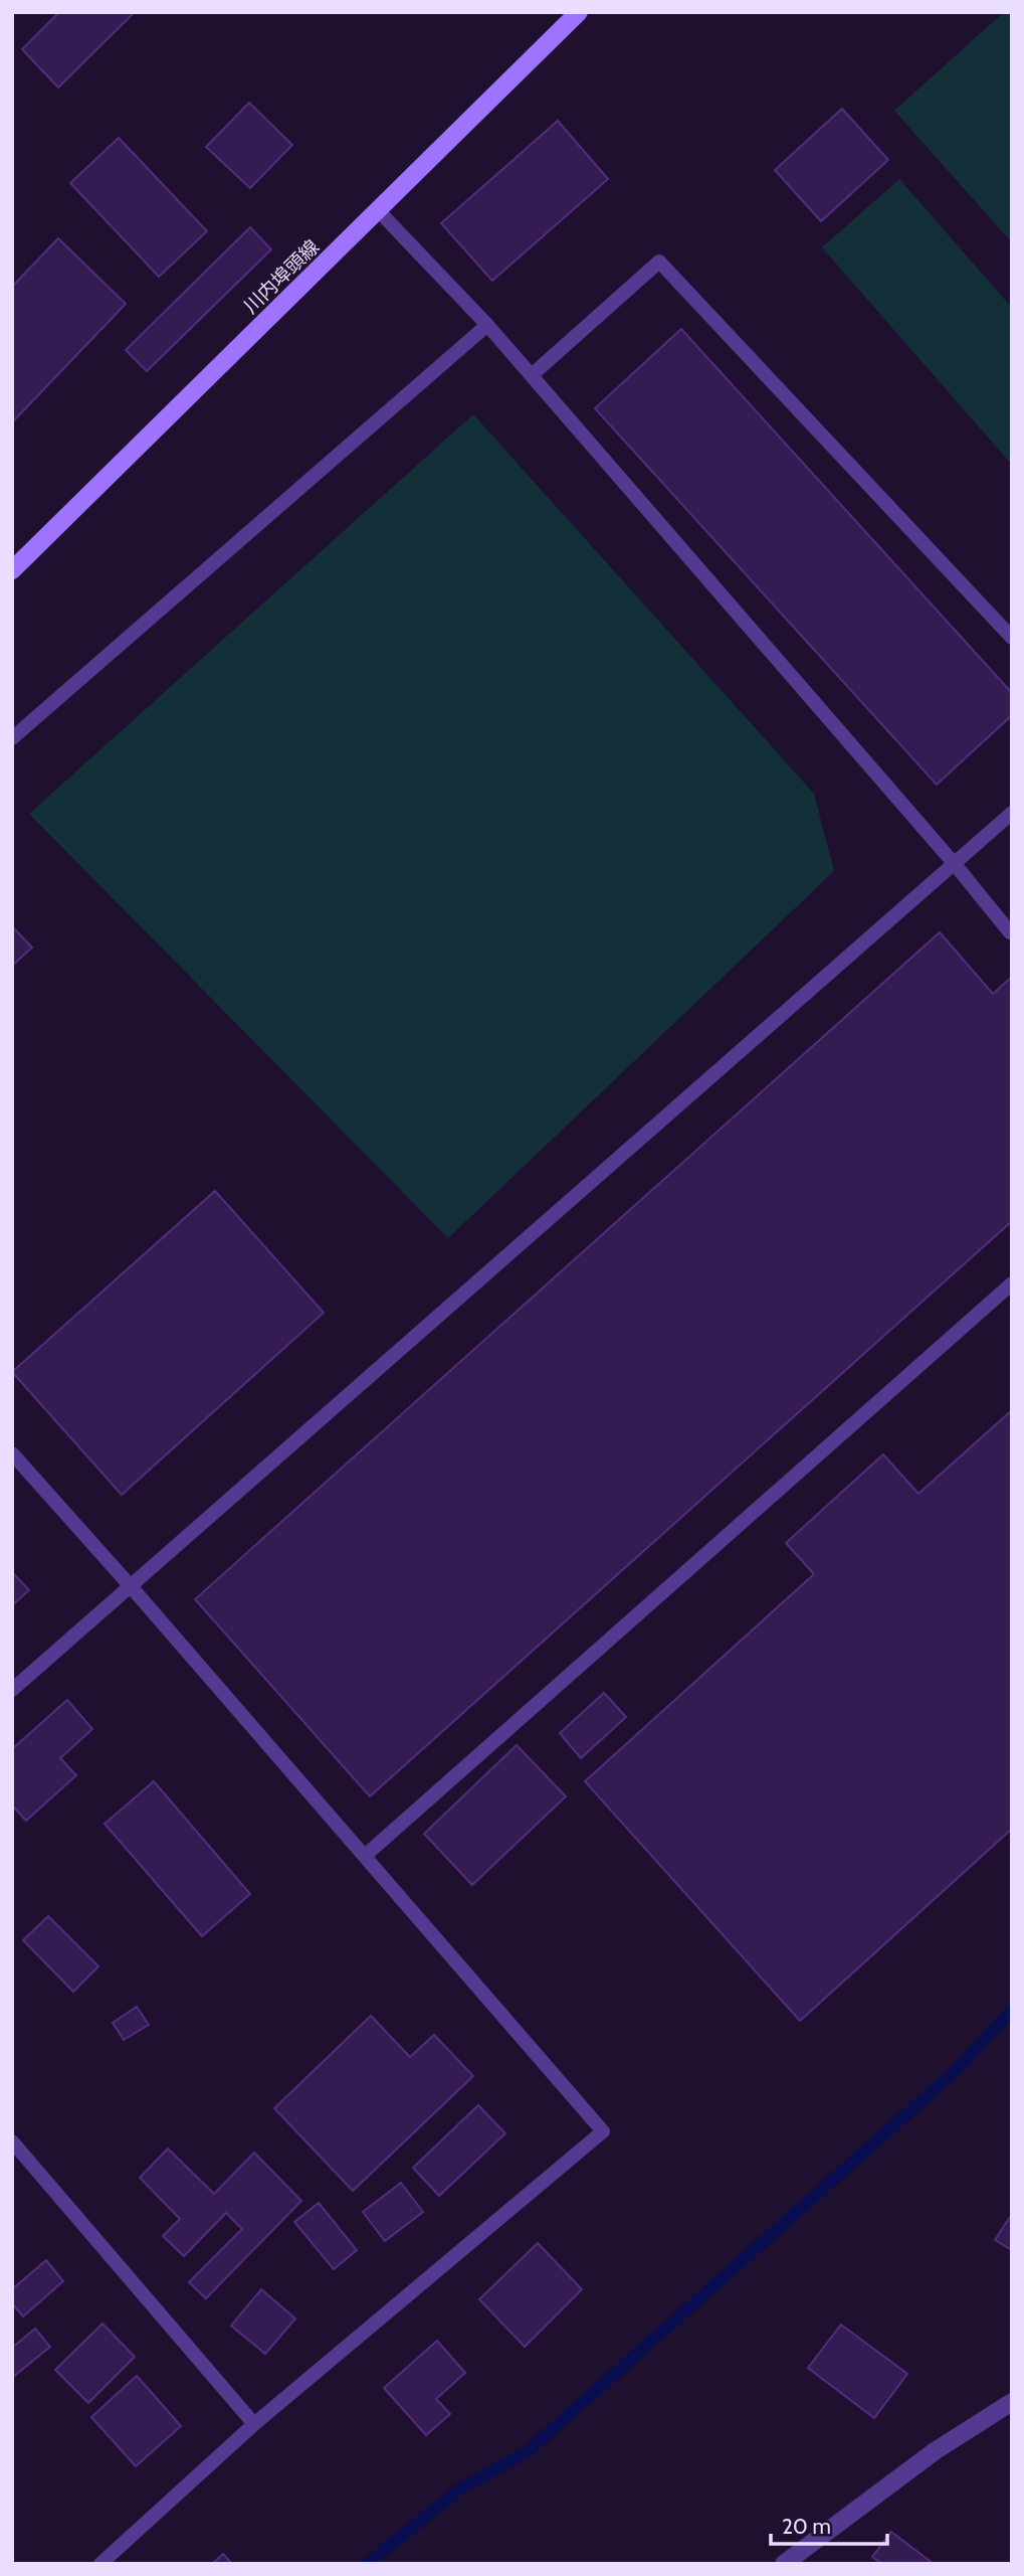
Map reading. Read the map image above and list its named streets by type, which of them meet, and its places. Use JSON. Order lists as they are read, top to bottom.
{
  "streets": {
    "main road": ["川内埠頭線"]
  },
  "scale_bar": "20 m"
}
